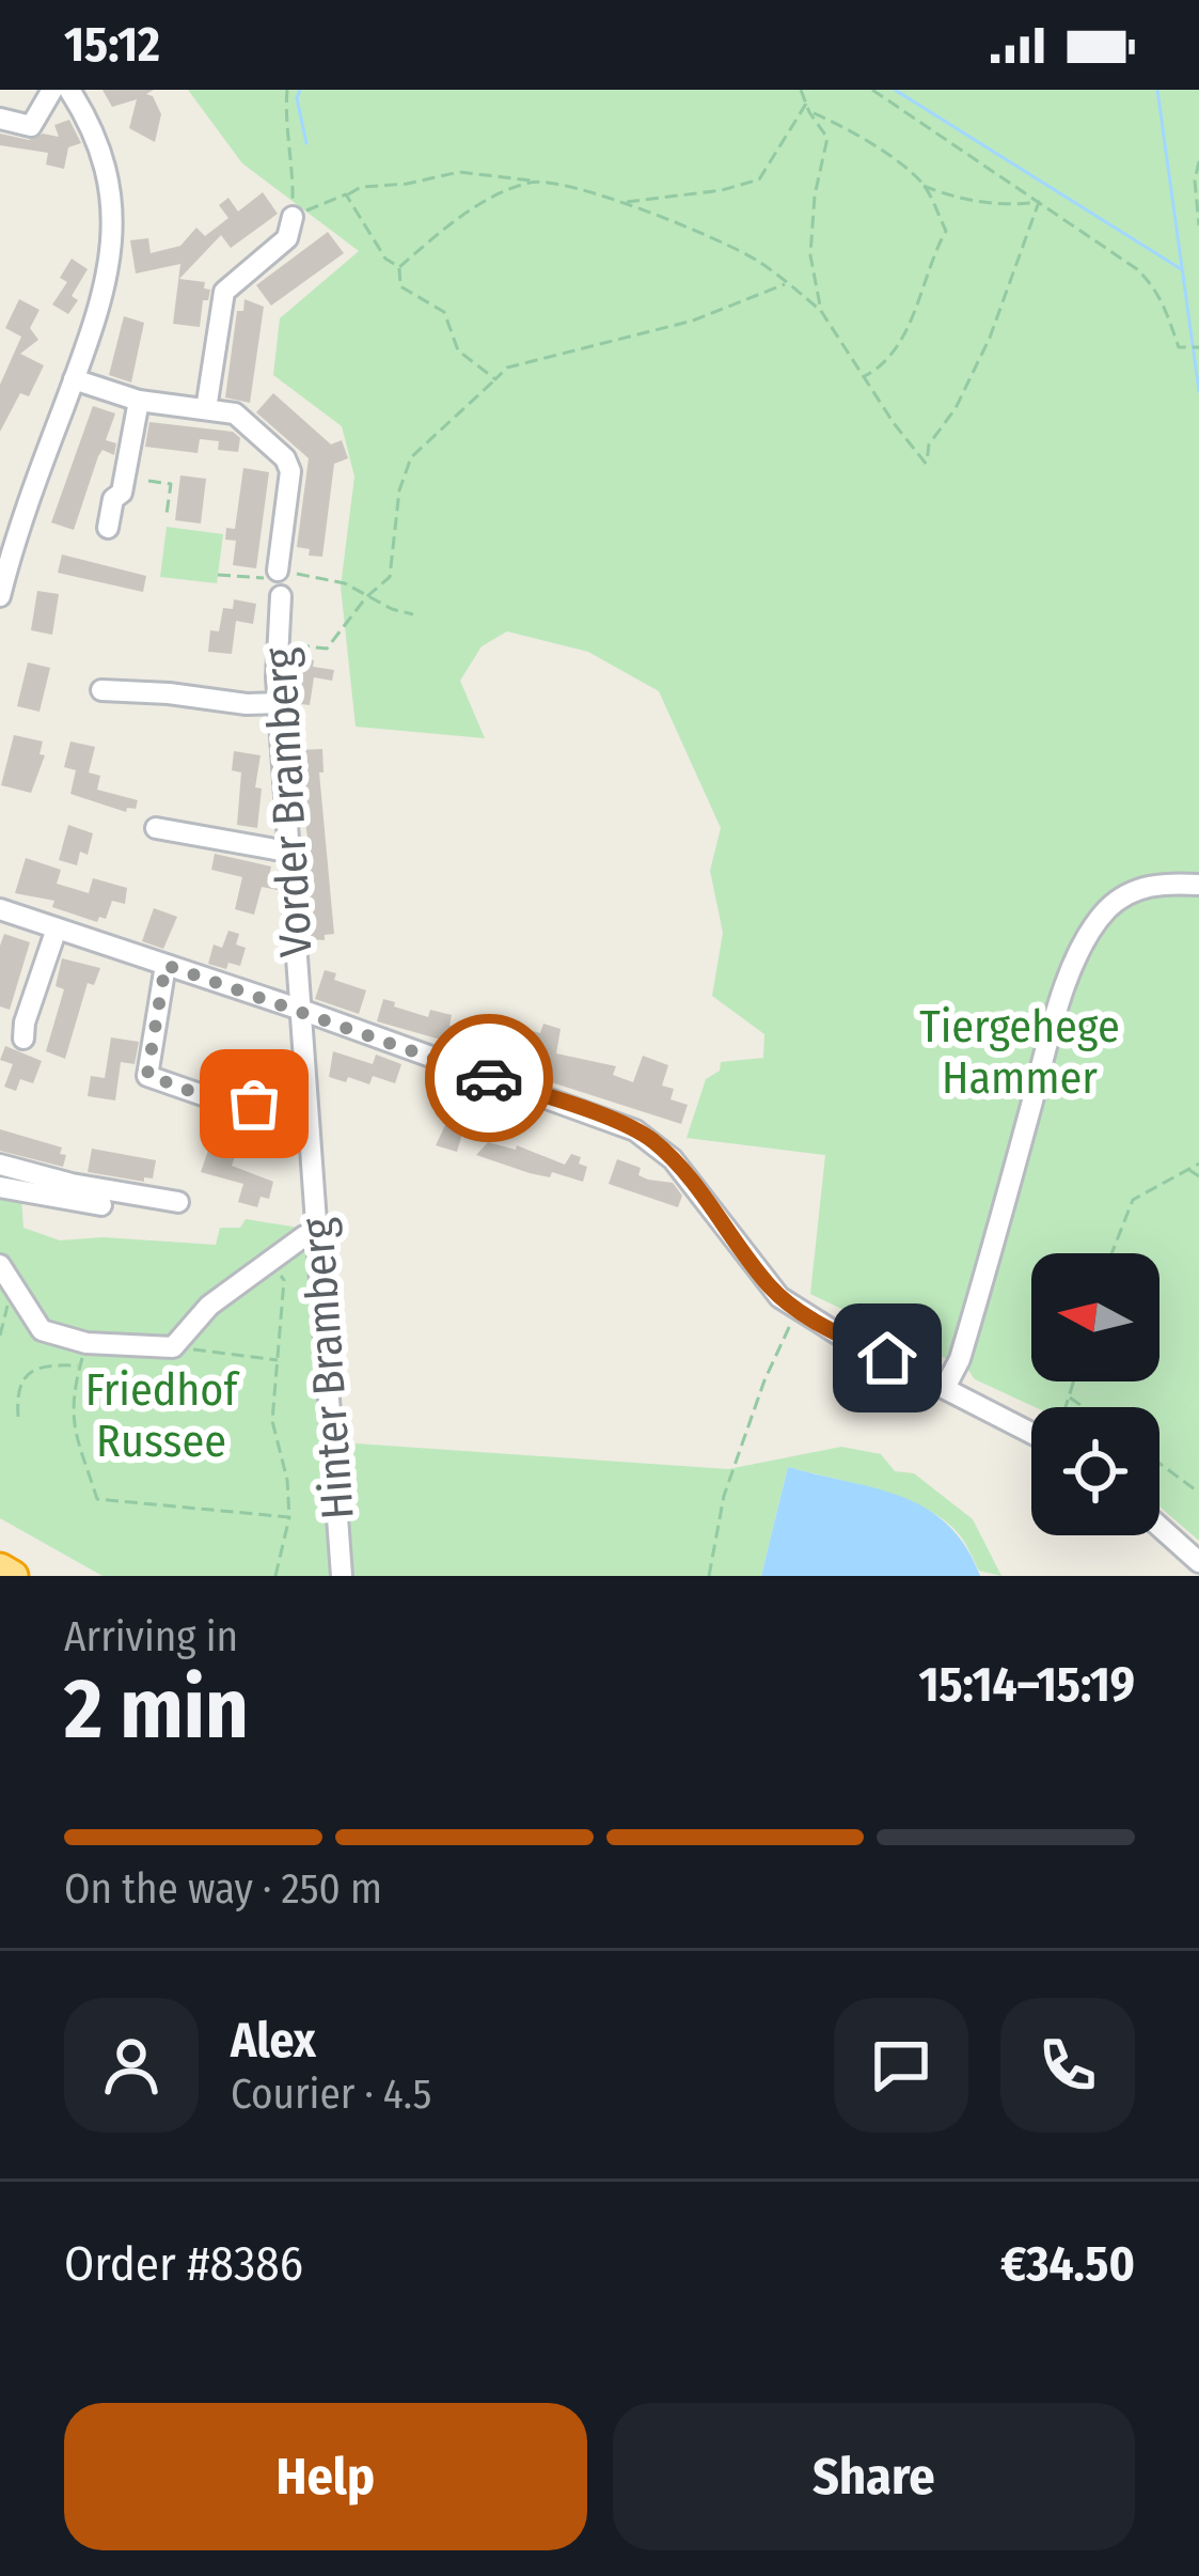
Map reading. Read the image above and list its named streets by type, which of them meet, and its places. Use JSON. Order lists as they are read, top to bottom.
{
  "streets": {
    "street": ["Vorder Bramberg", "Hinter Bramberg"]
  },
  "crossings": [
    ["Vorder Bramberg", "Hinter Bramberg"]
  ],
  "parks": ["Tiergehege Hammer", "Friedhof Russee"],
  "north": "left",
  "page": {
    "status": "15:12",
    "heading": ["2 min", "Arriving in", "15:14–15:19"],
    "panel": [
      "Alex",
      "Courier · 4.5",
      "Order #8386",
      "€34.50"
    ],
    "bar": "On the way · 250 m",
    "buttons": ["Help", "Share"]
  }
}
